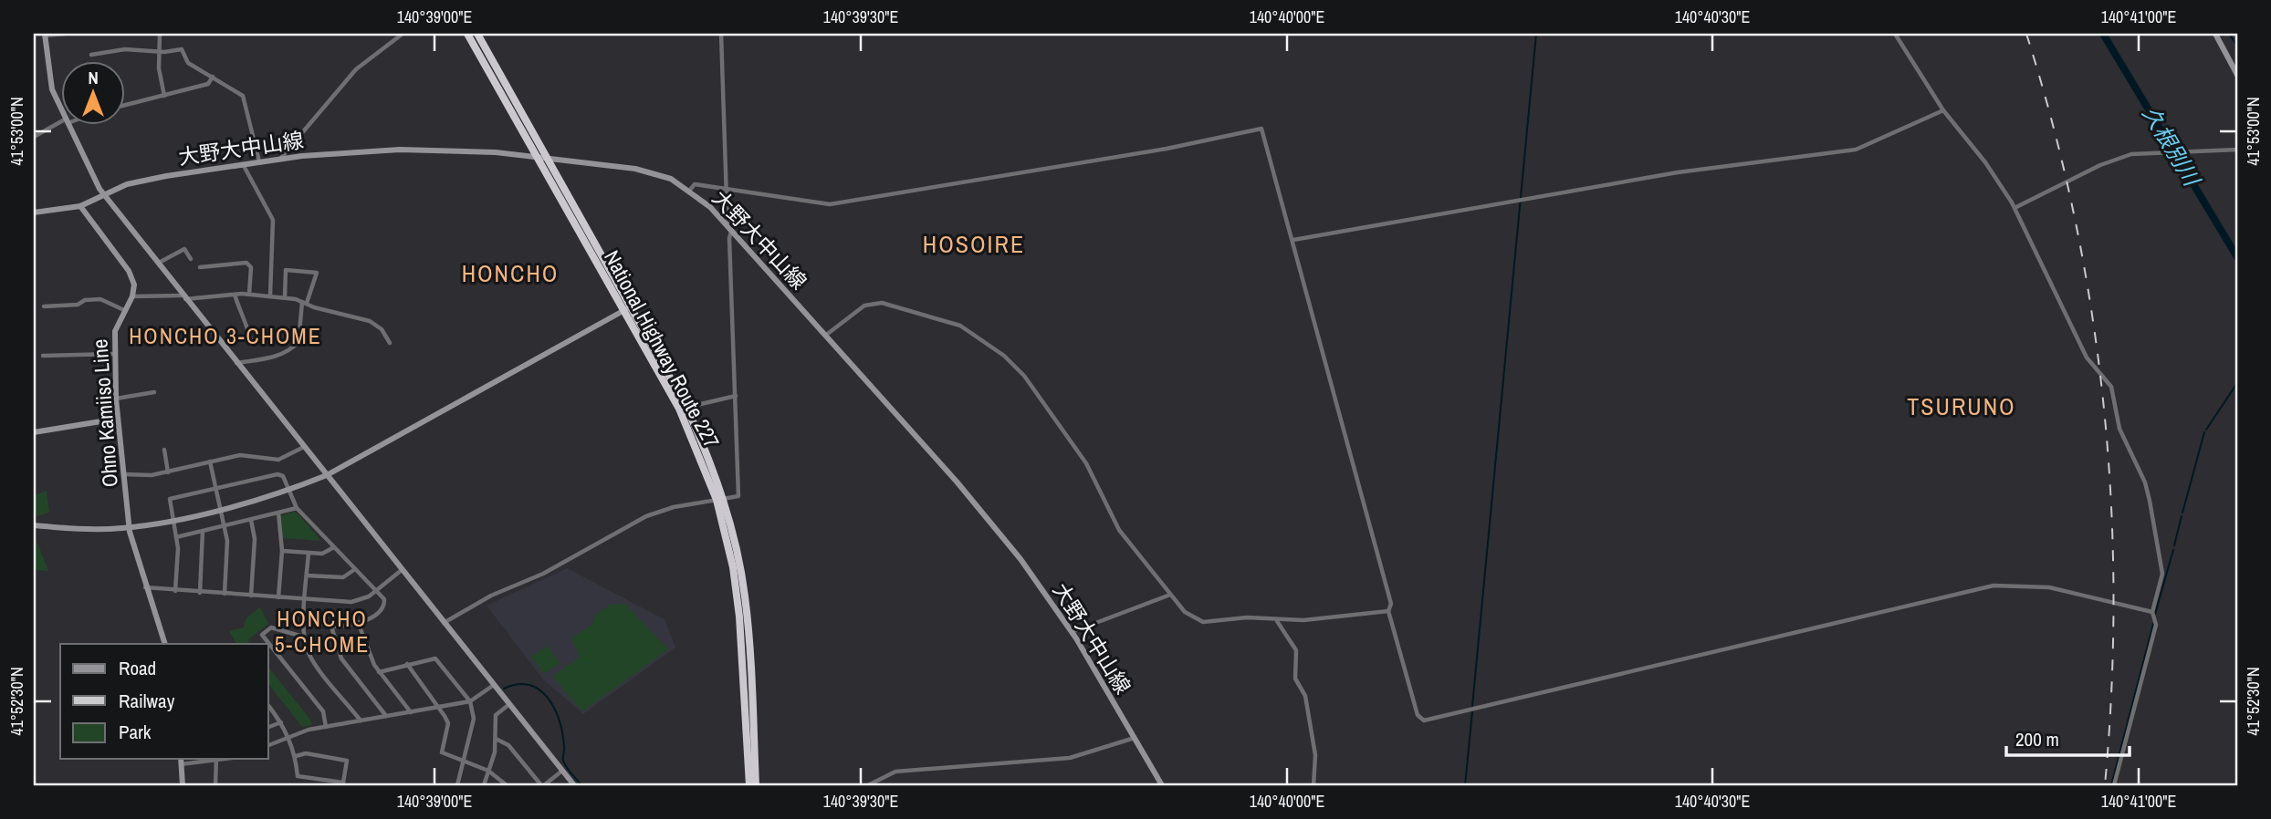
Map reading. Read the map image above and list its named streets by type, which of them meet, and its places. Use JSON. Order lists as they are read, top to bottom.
{
  "streets": {
    "highway": ["National Highway Route 227"],
    "main road": ["大野大中山線", "Ohno Kamiiso Line"]
  },
  "crossings": [
    ["大野大中山線", "National Highway Route 227"]
  ],
  "districts": [
    "HOSOIRE",
    "HONCHO",
    "HONCHO 3-CHOME",
    "TSURUNO",
    "HONCHO 5-CHOME"
  ],
  "water": ["久根別川"],
  "legend": ["Road", "Railway", "Park"],
  "scale_bar": "200 m",
  "north": "top",
  "coordinates": [
    "140°39'00\"E",
    "140°39'30\"E",
    "140°40'00\"E",
    "140°40'30\"E",
    "140°41'00\"E",
    "41°53'00\"N",
    "41°52'30\"N"
  ]
}
